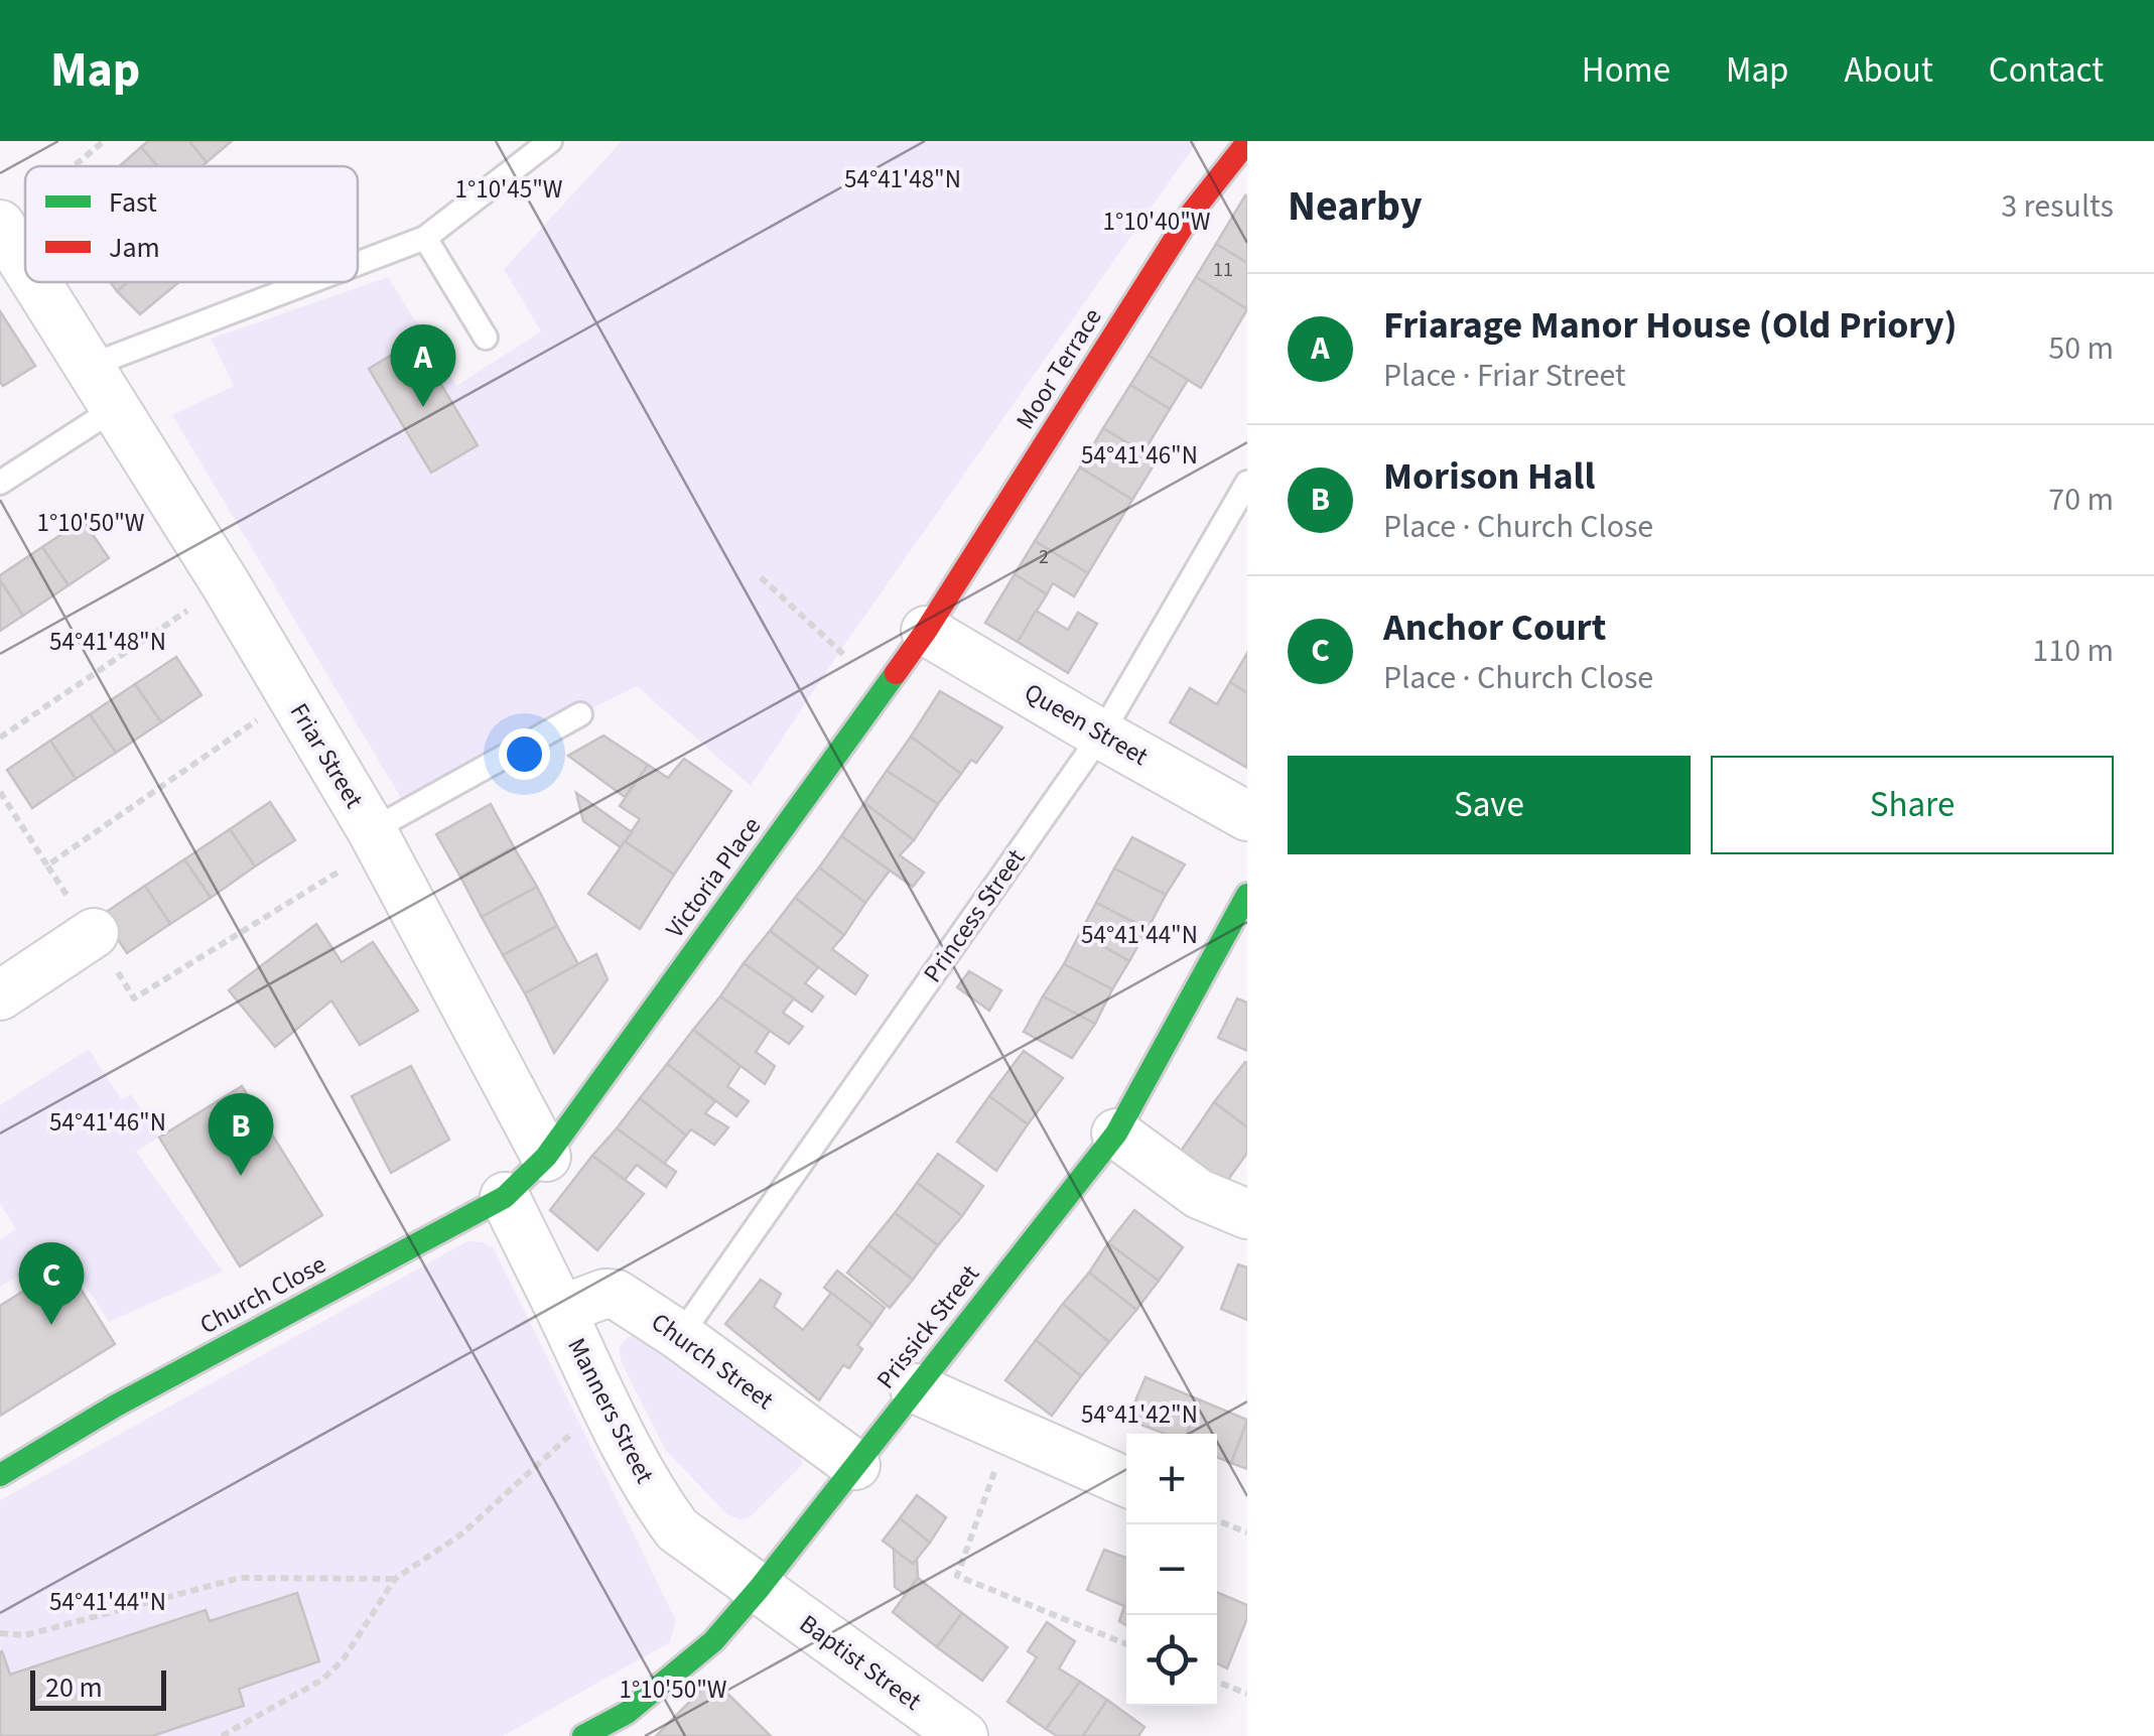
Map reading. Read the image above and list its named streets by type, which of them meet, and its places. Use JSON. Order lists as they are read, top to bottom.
{
  "streets": {
    "street": [
      "Moor Terrace",
      "Queen Street",
      "Friar Street",
      "Victoria Place",
      "Church Close",
      "Prissick Street",
      "Church Street",
      "Manners Street",
      "Baptist Street"
    ],
    "lane": ["Princess Street"]
  },
  "crossings": [
    ["Moor Terrace", "Queen Street"],
    ["Moor Terrace", "Victoria Place"],
    ["Queen Street", "Victoria Place"],
    ["Queen Street", "Princess Street"],
    ["Friar Street", "Victoria Place"],
    ["Friar Street", "Church Close"],
    ["Victoria Place", "Church Close"],
    ["Princess Street", "Church Street"],
    ["Church Close", "Manners Street"],
    ["Prissick Street", "Church Street"],
    ["Prissick Street", "Manners Street"],
    ["Prissick Street", "Baptist Street"],
    ["Church Street", "Manners Street"],
    ["Manners Street", "Baptist Street"]
  ],
  "house_numbers": ["11", "2"],
  "legend": ["Fast", "Jam"],
  "scale_bar": "20 m",
  "page": {
    "header": "Map",
    "nav": [
      "Home",
      "Map",
      "About",
      "Contact"
    ],
    "heading": ["Nearby", "3 results"],
    "list": [
      {
        "mark": "A",
        "name": "Friarage Manor House (Old Priory)",
        "note": "Place · Friar Street",
        "value": "50 m"
      },
      {
        "mark": "B",
        "name": "Morison Hall",
        "note": "Place · Church Close",
        "value": "70 m"
      },
      {
        "mark": "C",
        "name": "Anchor Court",
        "note": "Place · Church Close",
        "value": "110 m"
      }
    ],
    "pins": ["A", "B", "C"],
    "buttons": ["Save", "Share"],
    "map_buttons": ["+", "−"],
    "scale": "20 m"
  },
  "coordinates": [
    "54°41'48\"N",
    "1°10'45\"W",
    "1°10'40\"W",
    "54°41'46\"N",
    "1°10'50\"W",
    "54°41'44\"N",
    "54°41'42\"N"
  ]
}
